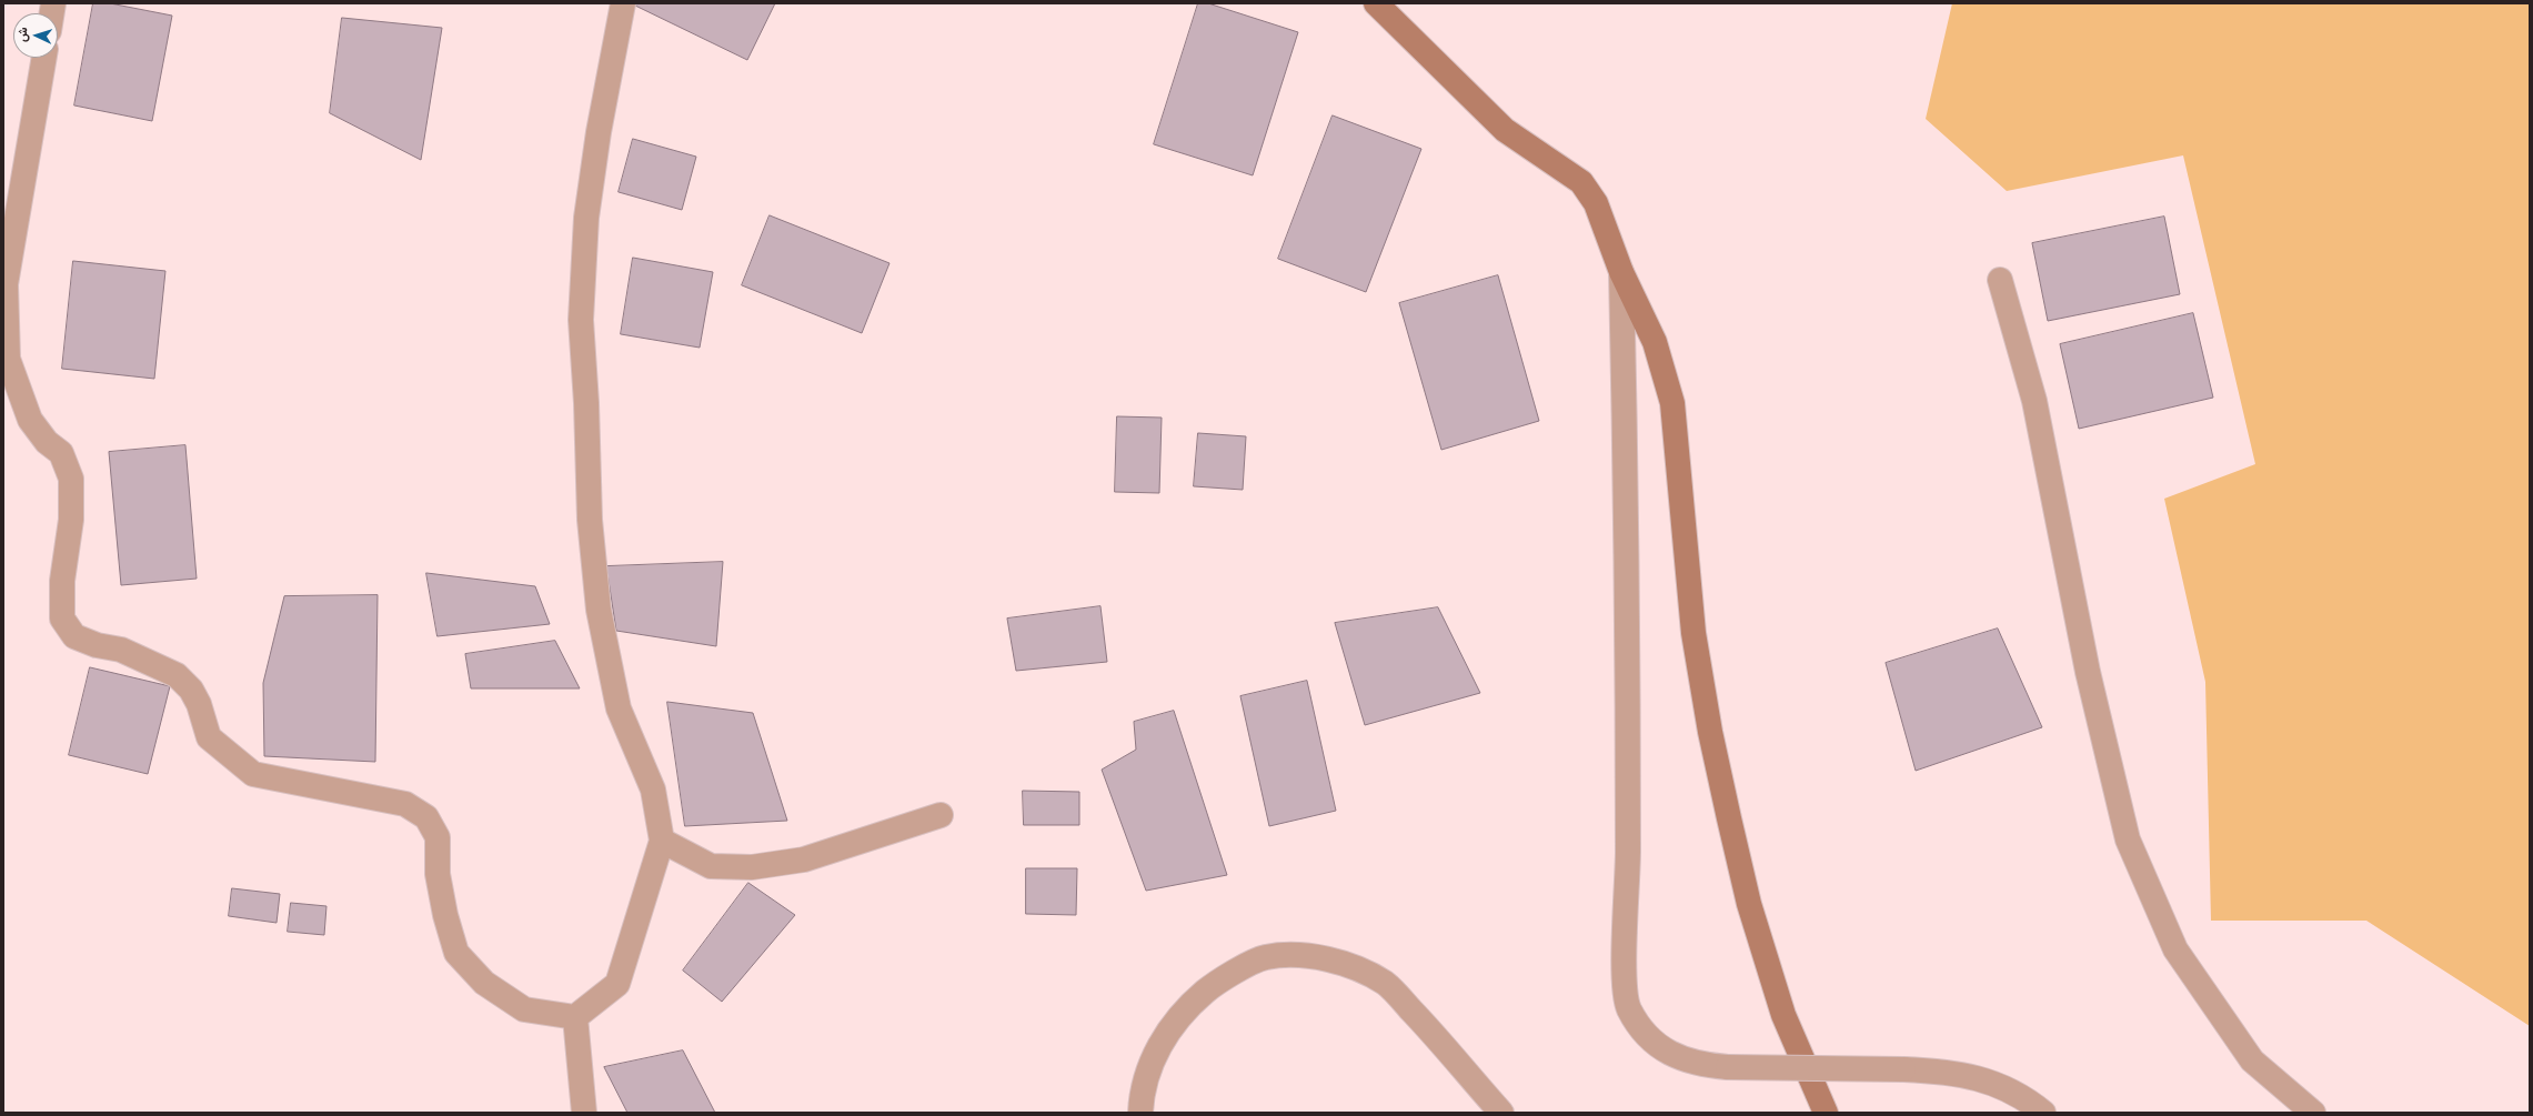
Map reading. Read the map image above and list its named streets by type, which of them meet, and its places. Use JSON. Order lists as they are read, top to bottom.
{
  "north": "left"
}
